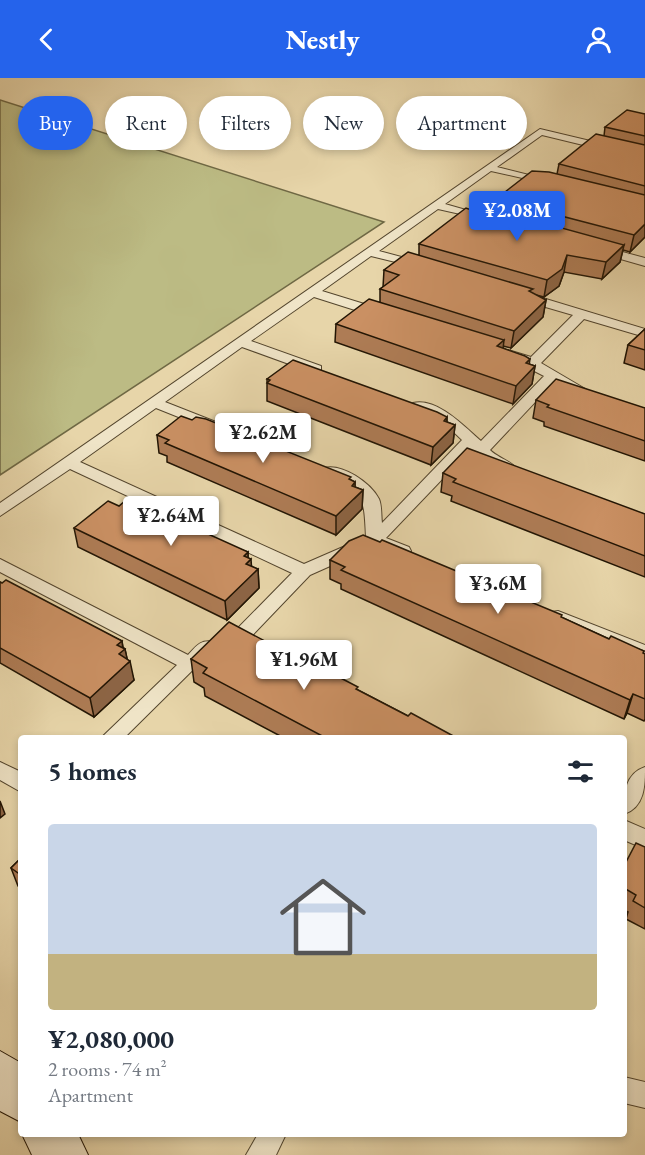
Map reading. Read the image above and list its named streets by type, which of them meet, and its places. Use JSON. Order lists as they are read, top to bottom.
{
  "page": {
    "header": "Nestly",
    "chip": [
      "Buy",
      "Rent",
      "Filters",
      "New",
      "Apartment"
    ],
    "price": [
      "¥2.08M",
      "¥2.62M",
      "¥2.64M",
      "¥3.6M",
      "¥1.96M"
    ],
    "heading": "5 homes",
    "list": [
      {
        "name": "¥2,080,000",
        "note": "2 rooms · 74 m² · Apartment"
      }
    ]
  }
}
